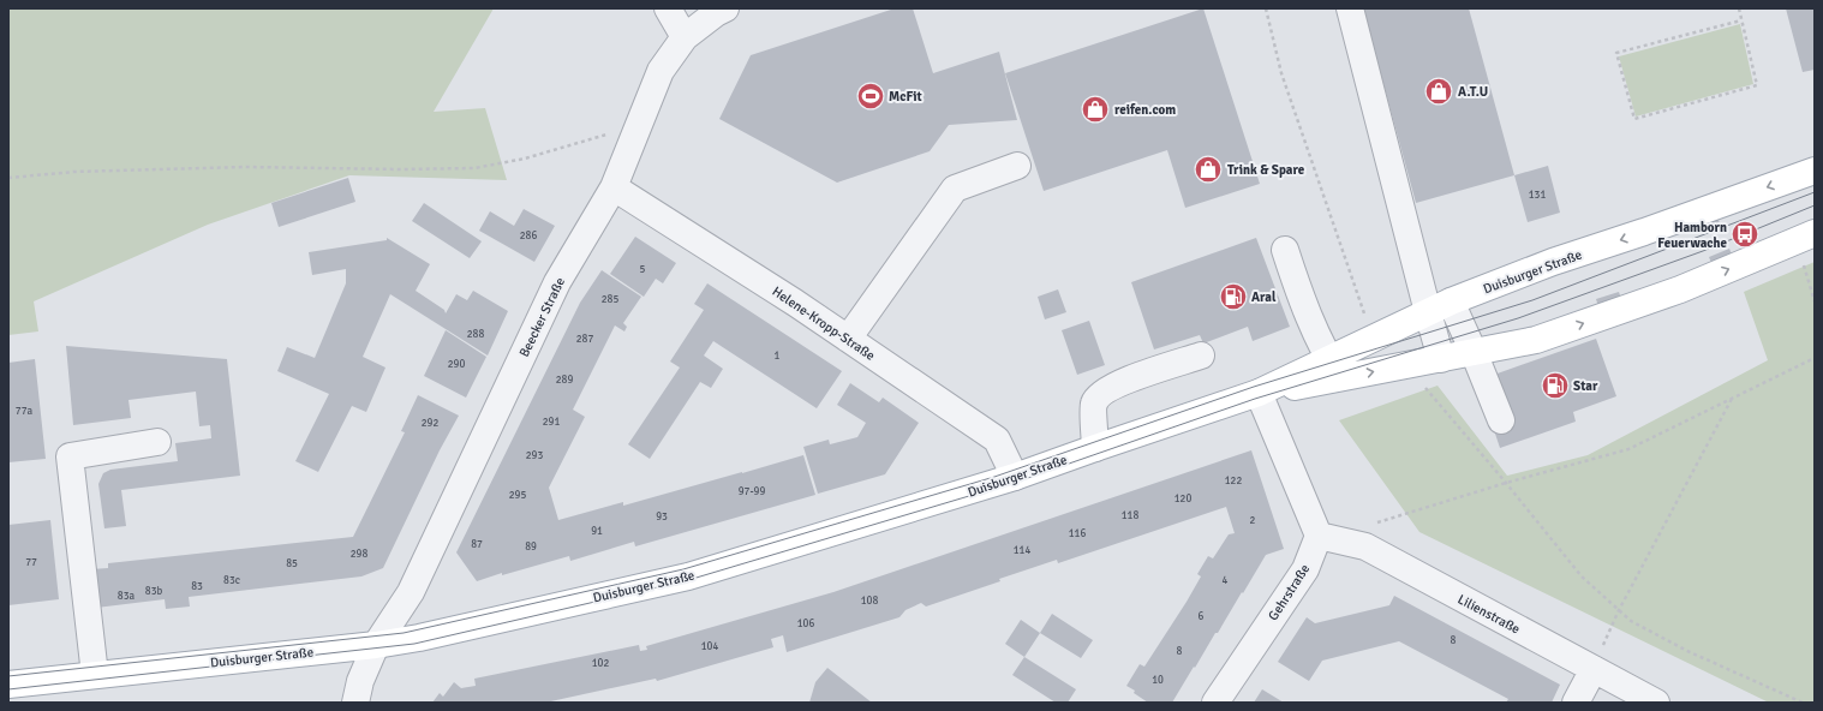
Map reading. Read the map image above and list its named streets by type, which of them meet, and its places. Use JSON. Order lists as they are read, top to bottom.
{
  "streets": {
    "main road": ["Duisburger Straße"],
    "street": [
      "Beecker Straße",
      "Helene-Kropp-Straße",
      "Gehrstraße",
      "Lilienstraße"
    ]
  },
  "crossings": [
    ["Duisburger Straße", "Beecker Straße"],
    ["Duisburger Straße", "Helene-Kropp-Straße"],
    ["Beecker Straße", "Helene-Kropp-Straße"],
    ["Gehrstraße", "Lilienstraße"]
  ],
  "places": {
    "shop": ["A.T.U", "reifen.com", "Trink & Spare"],
    "sports": ["McFit"],
    "bus stop": ["Hamborn Feuerwache"],
    "fuel station": ["Aral", "Star"]
  },
  "house_numbers": [
    "131",
    "286",
    "5",
    "285",
    "288",
    "287",
    "1",
    "290",
    "289",
    "77a",
    "291",
    "292",
    "293",
    "122",
    "97-99",
    "295",
    "120",
    "118",
    "93",
    "2",
    "91",
    "116",
    "87",
    "89",
    "114",
    "298",
    "77",
    "85",
    "83c",
    "4",
    "83",
    "83b",
    "83a",
    "108",
    "6",
    "106",
    "8",
    "104",
    "8",
    "102",
    "10"
  ]
}
